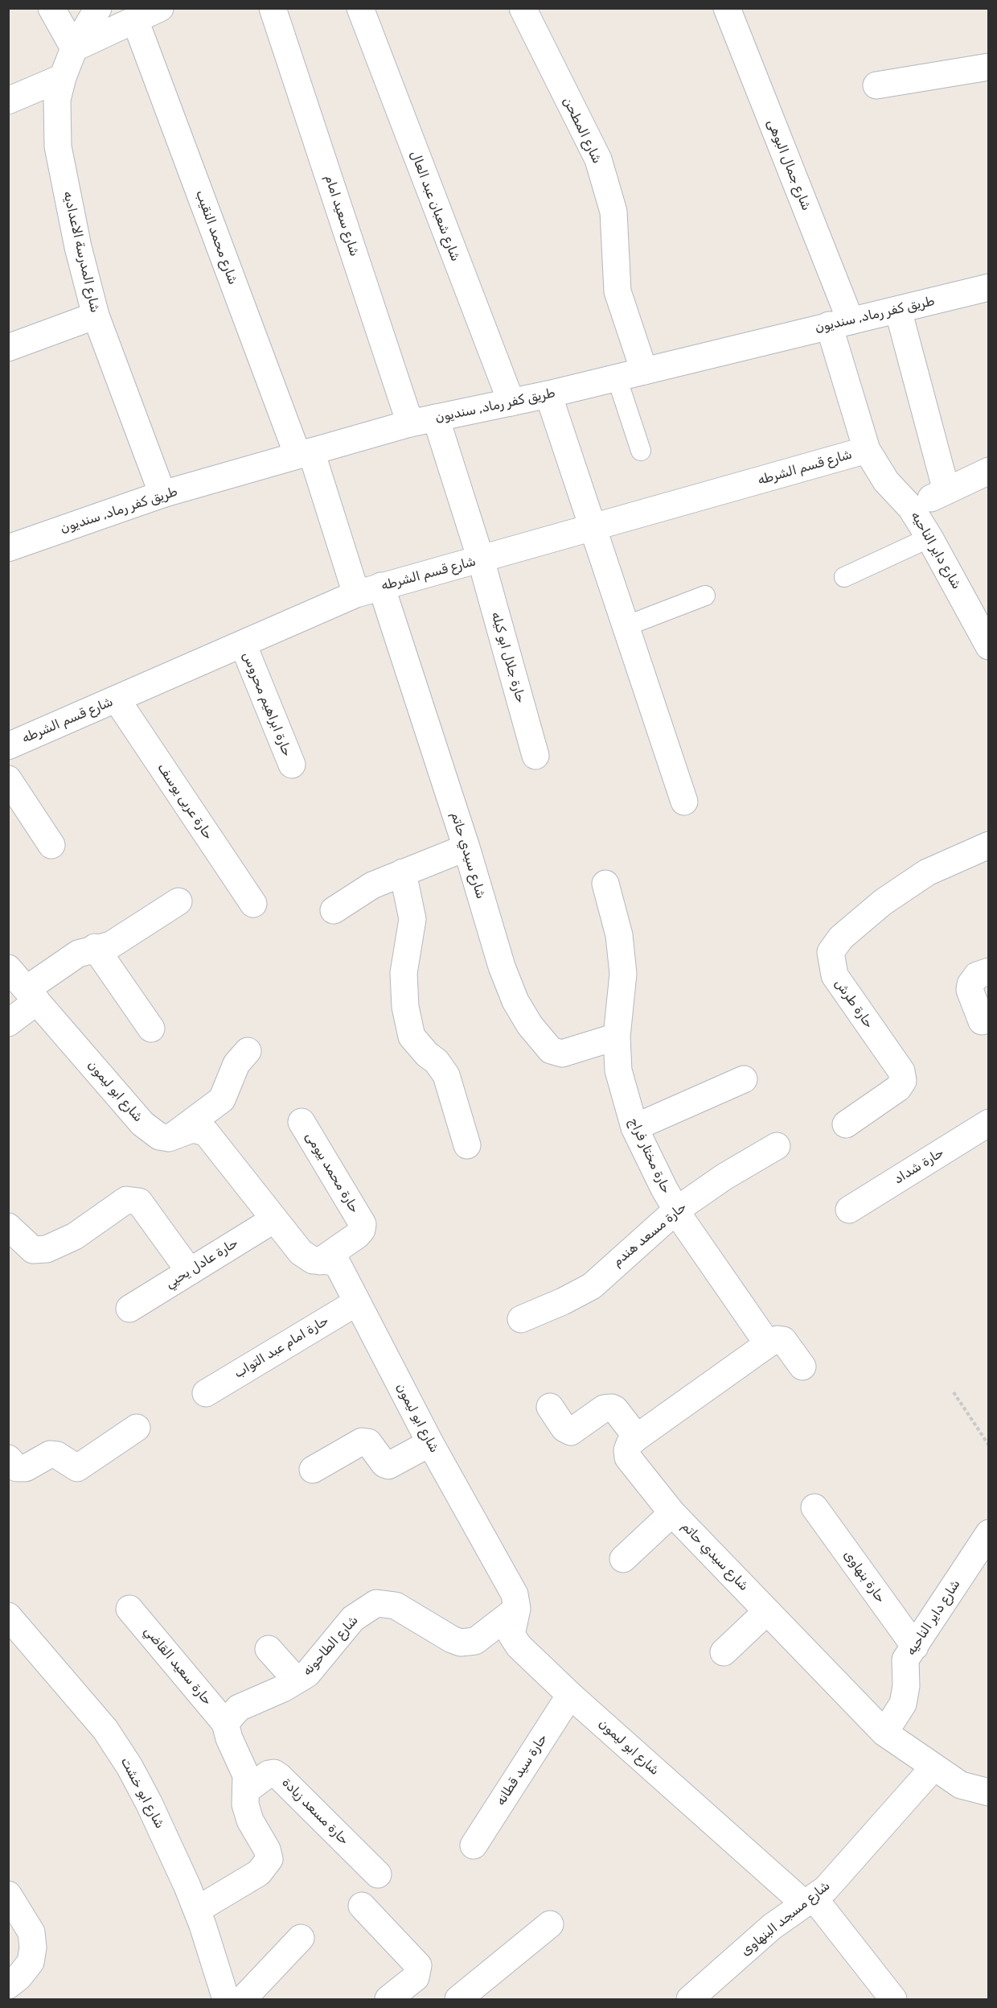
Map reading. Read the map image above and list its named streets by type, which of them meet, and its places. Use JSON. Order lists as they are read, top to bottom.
{
  "streets": {
    "street": [
      "شارع المطحن",
      "شارع جمال البوهى",
      "شارع شعبان عبد العال",
      "شارع سعيد امام",
      "شارع محمد النقيب",
      "شارع المدرسة الاعداديه",
      "طريق كفر رماد, سنديون",
      "شارع قسم الشرطه",
      "شارع داير الناحيه",
      "حارة جلال ابو كيله",
      "حارة ابراهيم محروس",
      "حارة عربى يوسف",
      "شارع سيدي حاتم",
      "حارة طرش",
      "شارع ابو ليمون",
      "حارة مختار فراج",
      "حارة شداد",
      "حارة محمد بيومى",
      "حارة مسعد هندم",
      "حارة عادل يحيي",
      "حارة امام عبد التواب",
      "حارة بنهاوى",
      "شارع الطاحونه",
      "حارة سعيد القاضي",
      "حارة سيد قطانه",
      "شارع ابو خشت",
      "حارة مسعد زيادة",
      "شارع مسجد البنهاوى"
    ]
  },
  "crossings": [
    ["شارع المطحن", "طريق كفر رماد, سنديون"],
    ["شارع جمال البوهى", "طريق كفر رماد, سنديون"],
    ["شارع جمال البوهى", "شارع داير الناحيه"],
    ["شارع شعبان عبد العال", "طريق كفر رماد, سنديون"],
    ["شارع سعيد امام", "طريق كفر رماد, سنديون"],
    ["شارع محمد النقيب", "طريق كفر رماد, سنديون"],
    ["شارع محمد النقيب", "شارع قسم الشرطه"],
    ["شارع المدرسة الاعداديه", "طريق كفر رماد, سنديون"],
    ["طريق كفر رماد, سنديون", "شارع داير الناحيه"],
    ["طريق كفر رماد, سنديون", "حارة جلال ابو كيله"],
    ["شارع قسم الشرطه", "شارع داير الناحيه"],
    ["شارع قسم الشرطه", "حارة جلال ابو كيله"],
    ["شارع قسم الشرطه", "حارة ابراهيم محروس"],
    ["شارع قسم الشرطه", "حارة عربى يوسف"],
    ["شارع قسم الشرطه", "شارع سيدي حاتم"],
    ["شارع داير الناحيه", "شارع سيدي حاتم"],
    ["شارع داير الناحيه", "حارة بنهاوى"],
    ["شارع سيدي حاتم", "حارة مختار فراج"],
    ["شارع سيدي حاتم", "شارع مسجد البنهاوى"],
    ["شارع ابو ليمون", "حارة محمد بيومى"],
    ["شارع ابو ليمون", "حارة عادل يحيي"],
    ["شارع ابو ليمون", "حارة امام عبد التواب"],
    ["شارع ابو ليمون", "شارع الطاحونه"],
    ["شارع ابو ليمون", "حارة سيد قطانه"],
    ["شارع ابو ليمون", "شارع مسجد البنهاوى"],
    ["حارة مختار فراج", "حارة مسعد هندم"],
    ["شارع الطاحونه", "حارة سعيد القاضي"]
  ]
}
